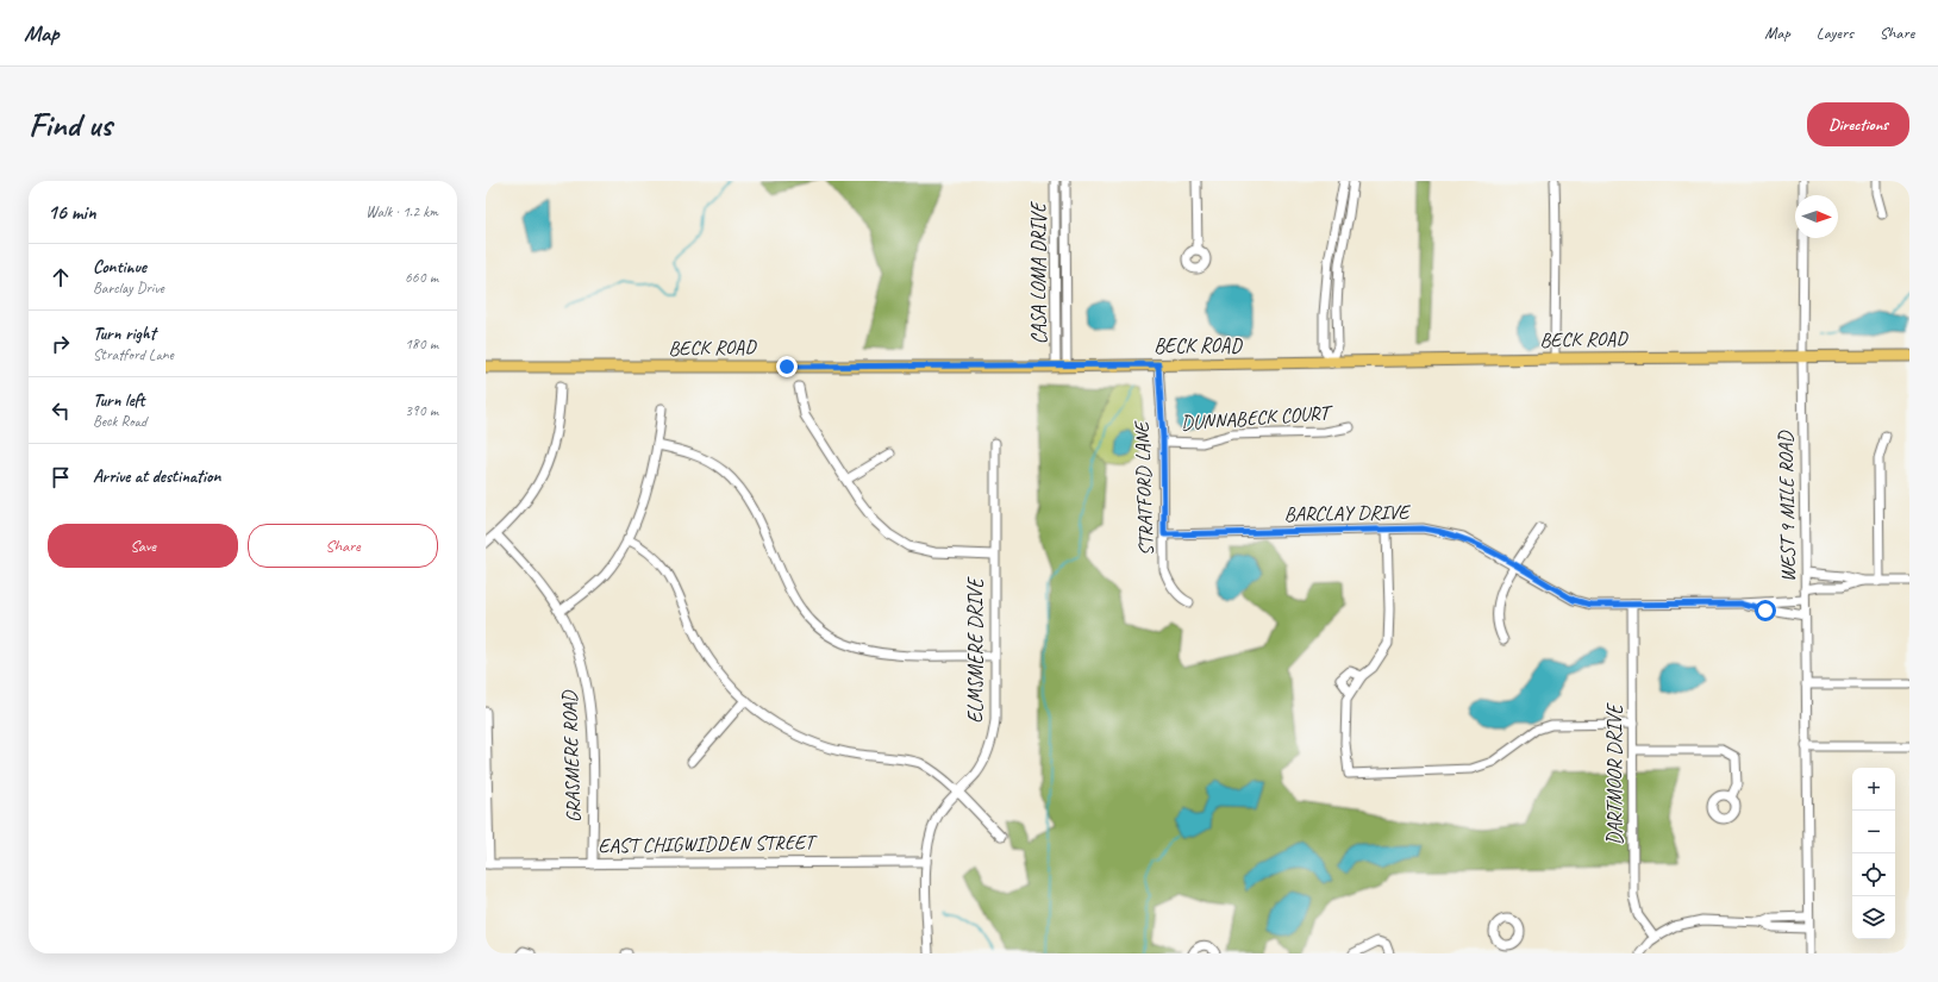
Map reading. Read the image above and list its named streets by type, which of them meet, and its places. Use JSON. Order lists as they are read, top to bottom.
{
  "streets": {
    "main road": ["BECK ROAD"],
    "street": [
      "CASA LOMA DRIVE",
      "DUNNABECK COURT",
      "STRATFORD LANE",
      "WEST 9 MILE ROAD",
      "BARCLAY DRIVE",
      "ELMSMERE DRIVE",
      "GRASMERE ROAD",
      "DARTMOOR DRIVE",
      "EAST CHIGWIDDEN STREET"
    ]
  },
  "crossings": [
    ["CASA LOMA DRIVE", "BECK ROAD"],
    ["BECK ROAD", "STRATFORD LANE"],
    ["BECK ROAD", "WEST 9 MILE ROAD"],
    ["DUNNABECK COURT", "STRATFORD LANE"],
    ["STRATFORD LANE", "BARCLAY DRIVE"],
    ["WEST 9 MILE ROAD", "BARCLAY DRIVE"],
    ["BARCLAY DRIVE", "DARTMOOR DRIVE"],
    ["ELMSMERE DRIVE", "EAST CHIGWIDDEN STREET"],
    ["GRASMERE ROAD", "EAST CHIGWIDDEN STREET"]
  ],
  "north": "right",
  "page": {
    "header": "Map",
    "nav": ["Map", "Layers", "Share"],
    "buttons": [
      "Directions",
      ["Save", "Share"]
    ],
    "title": "Find us",
    "heading": ["16 min", "Walk · 1.2 km"],
    "list": [
      ["Continue", "Barclay Drive", "660 m"],
      ["Turn right", "Stratford Lane", "180 m"],
      ["Turn left", "Beck Road", "390 m"],
      "Arrive at destination"
    ],
    "map_buttons": ["+", "−"]
  }
}
